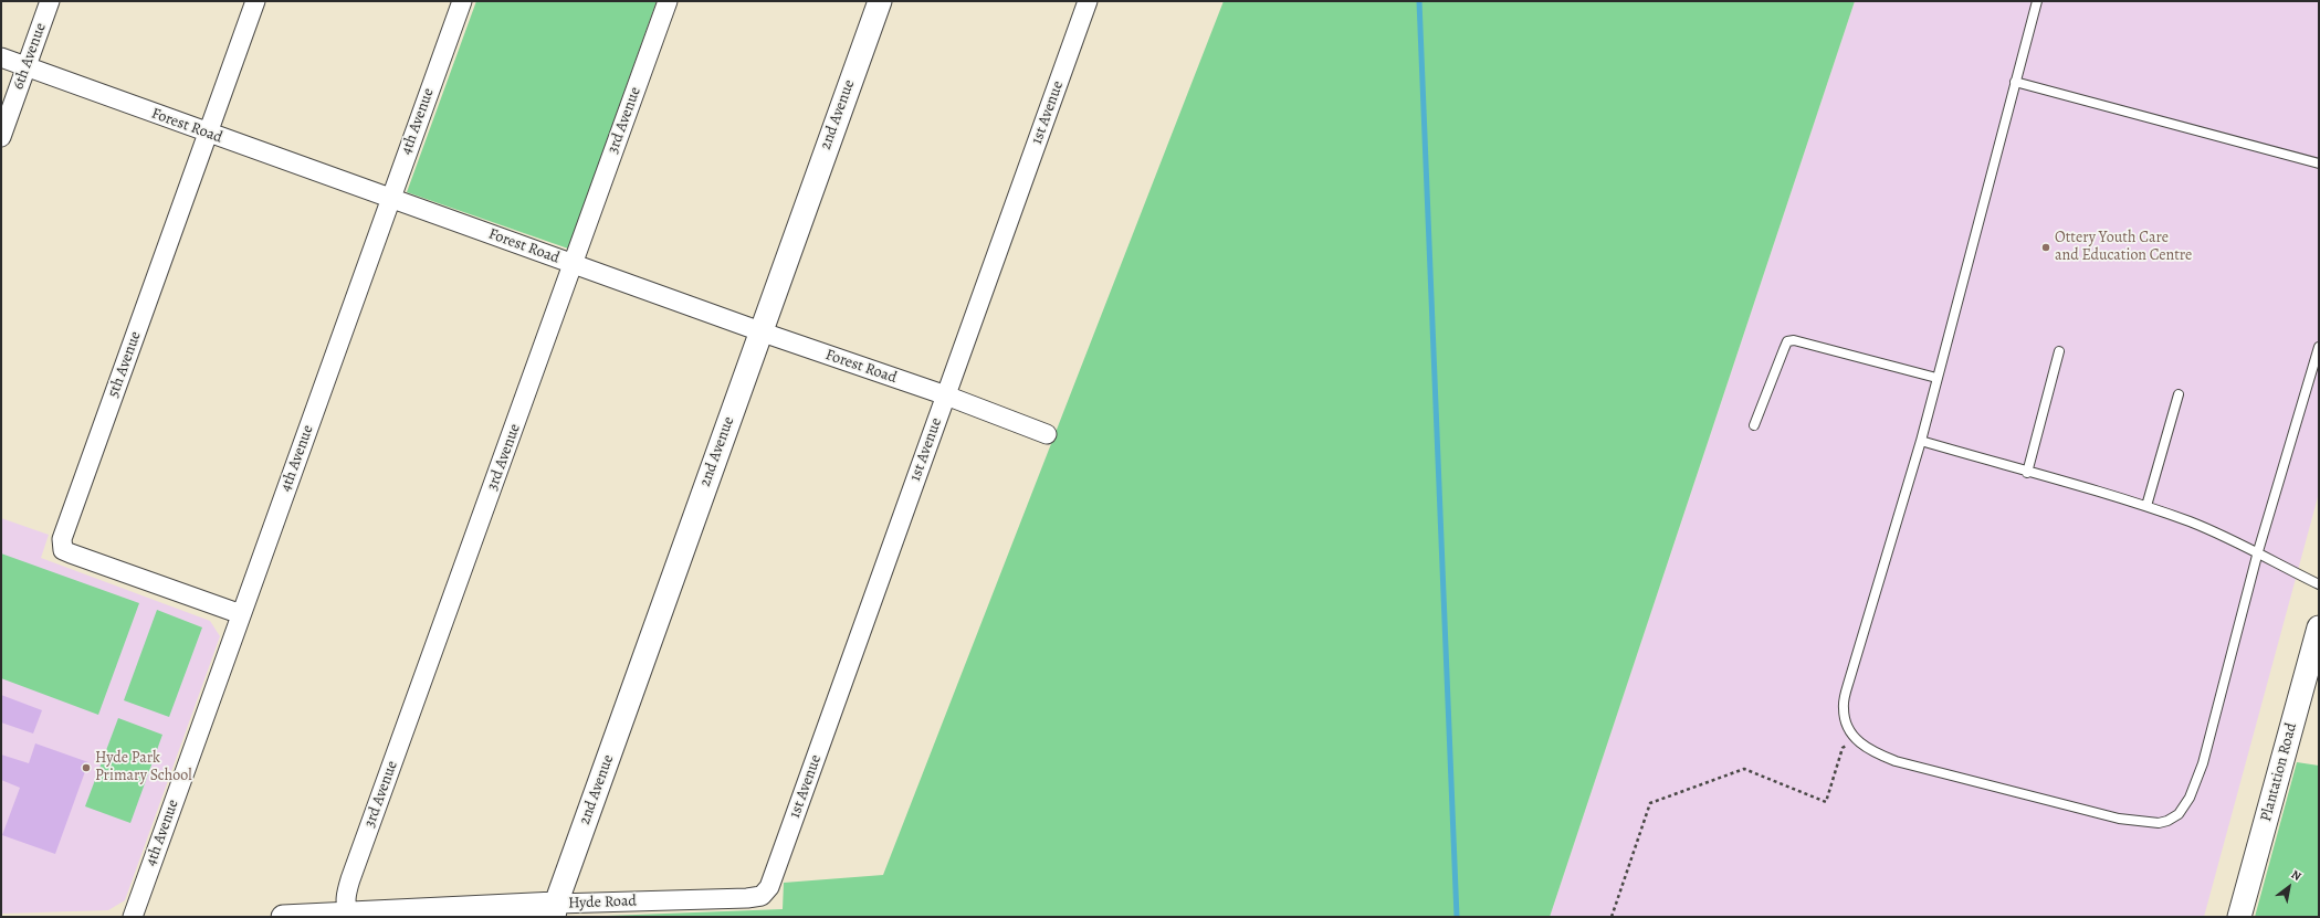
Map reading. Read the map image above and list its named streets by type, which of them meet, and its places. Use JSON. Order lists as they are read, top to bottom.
{
  "streets": {
    "street": [
      "6th Avenue",
      "1st Avenue",
      "2nd Avenue",
      "3rd Avenue",
      "4th Avenue",
      "Forest Road",
      "5th Avenue",
      "Plantation Road",
      "Hyde Road"
    ]
  },
  "crossings": [
    ["6th Avenue", "Forest Road"],
    ["1st Avenue", "Forest Road"],
    ["1st Avenue", "Hyde Road"],
    ["2nd Avenue", "Forest Road"],
    ["2nd Avenue", "Hyde Road"],
    ["3rd Avenue", "Forest Road"],
    ["3rd Avenue", "Hyde Road"],
    ["4th Avenue", "Forest Road"],
    ["4th Avenue", "5th Avenue"],
    ["Forest Road", "5th Avenue"]
  ],
  "places": ["Ottery Youth Care and Education Centre", "Hyde Park Primary School"],
  "north": "top right"
}
